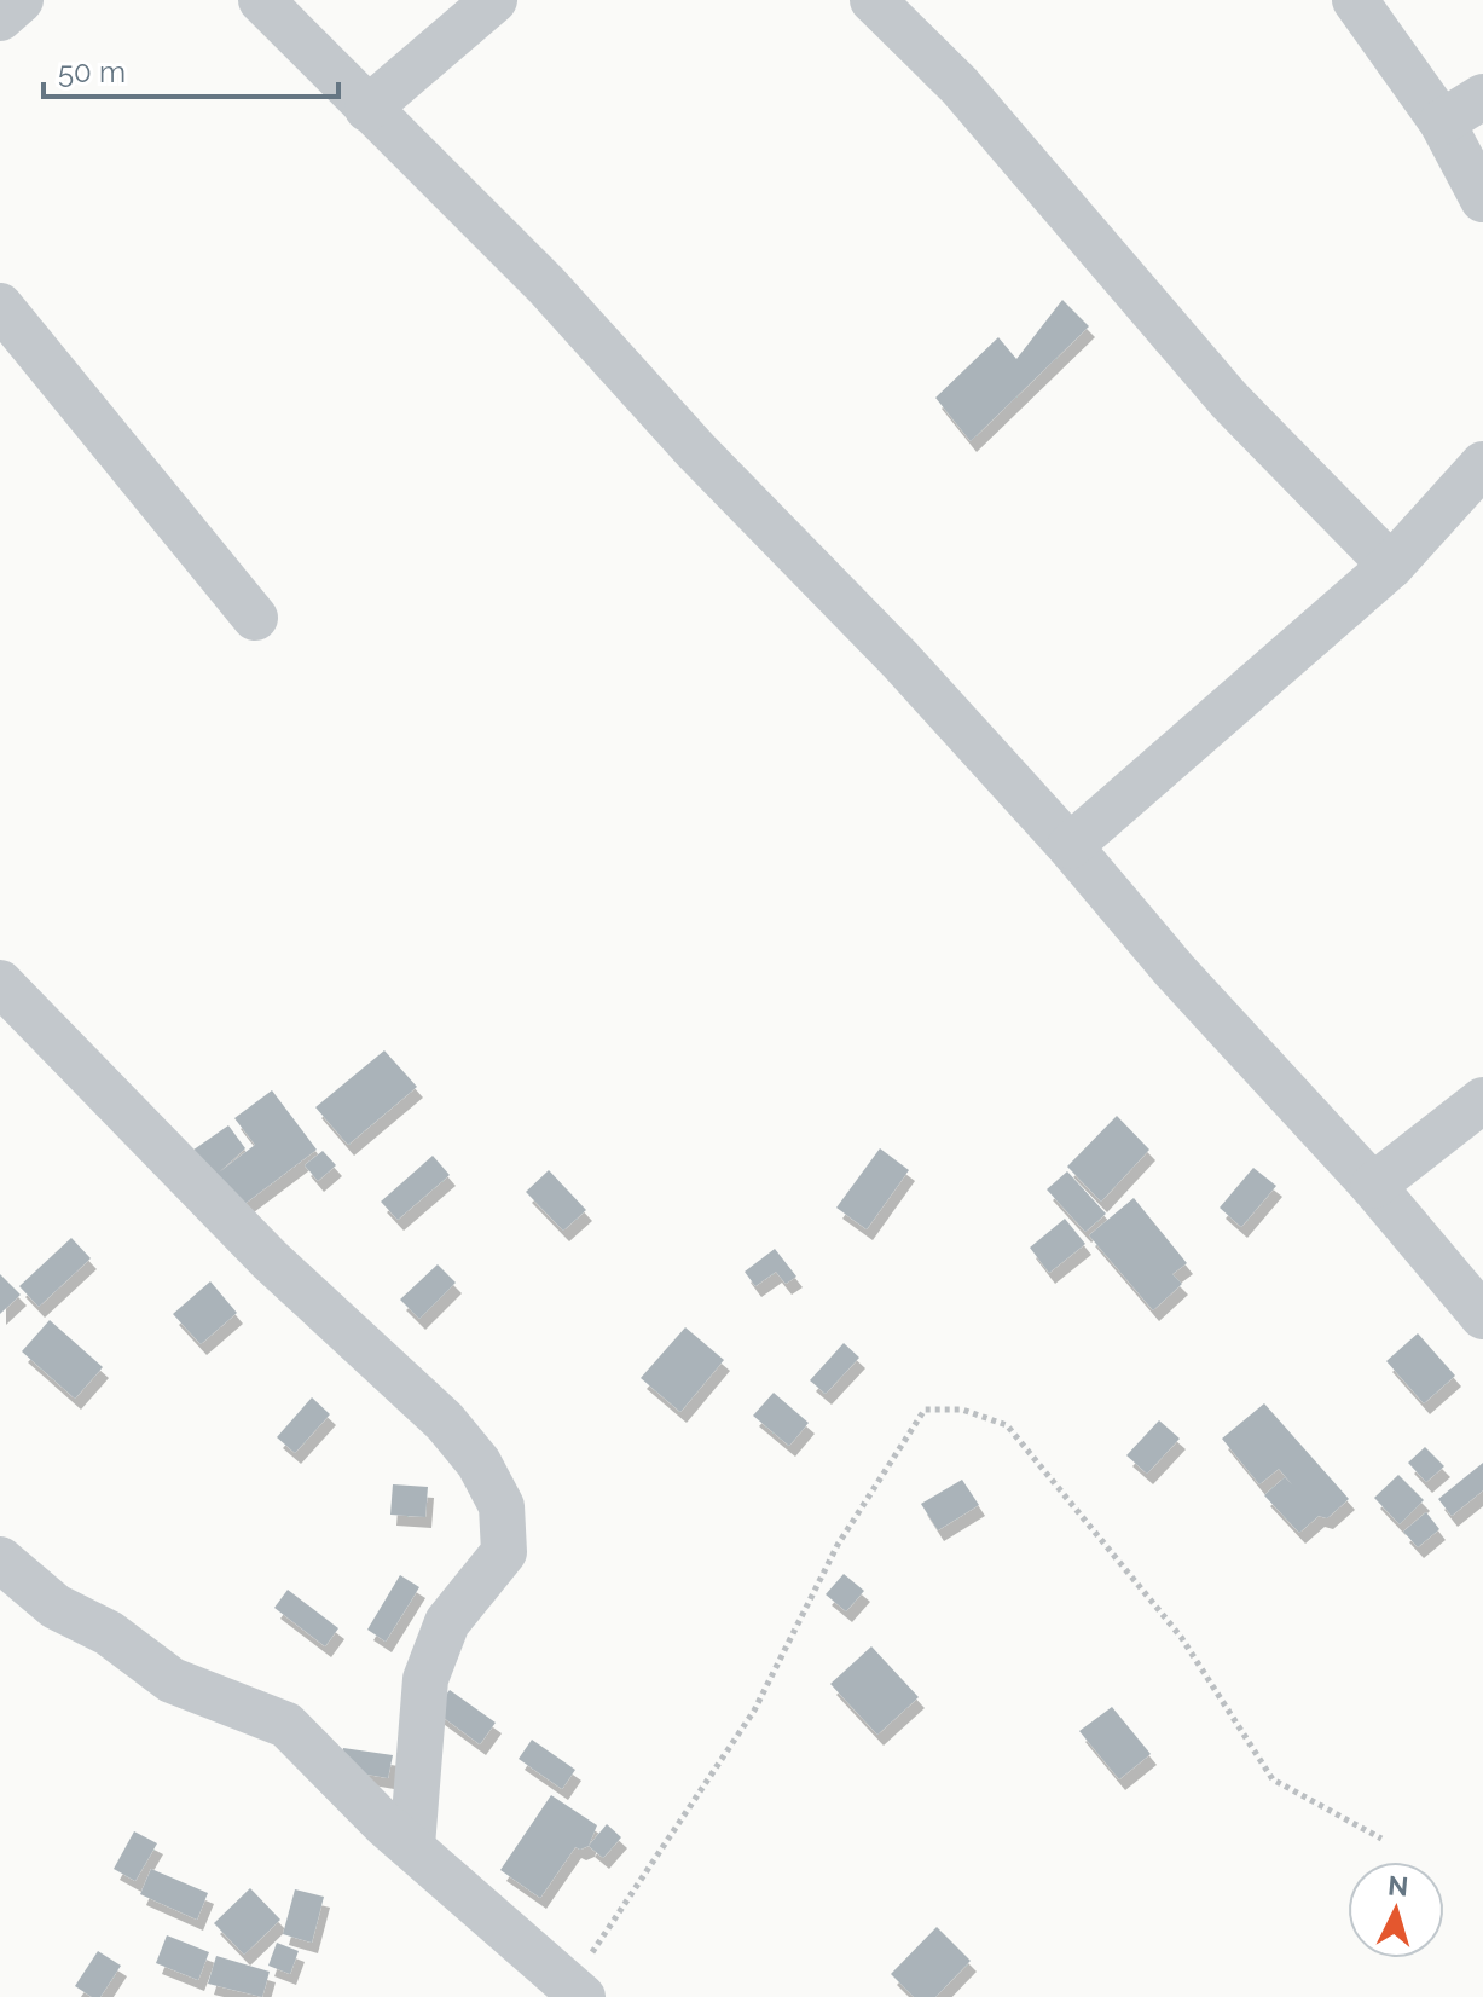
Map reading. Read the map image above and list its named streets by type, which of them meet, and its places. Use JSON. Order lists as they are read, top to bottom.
{
  "scale_bar": "50 m",
  "north": "top"
}
